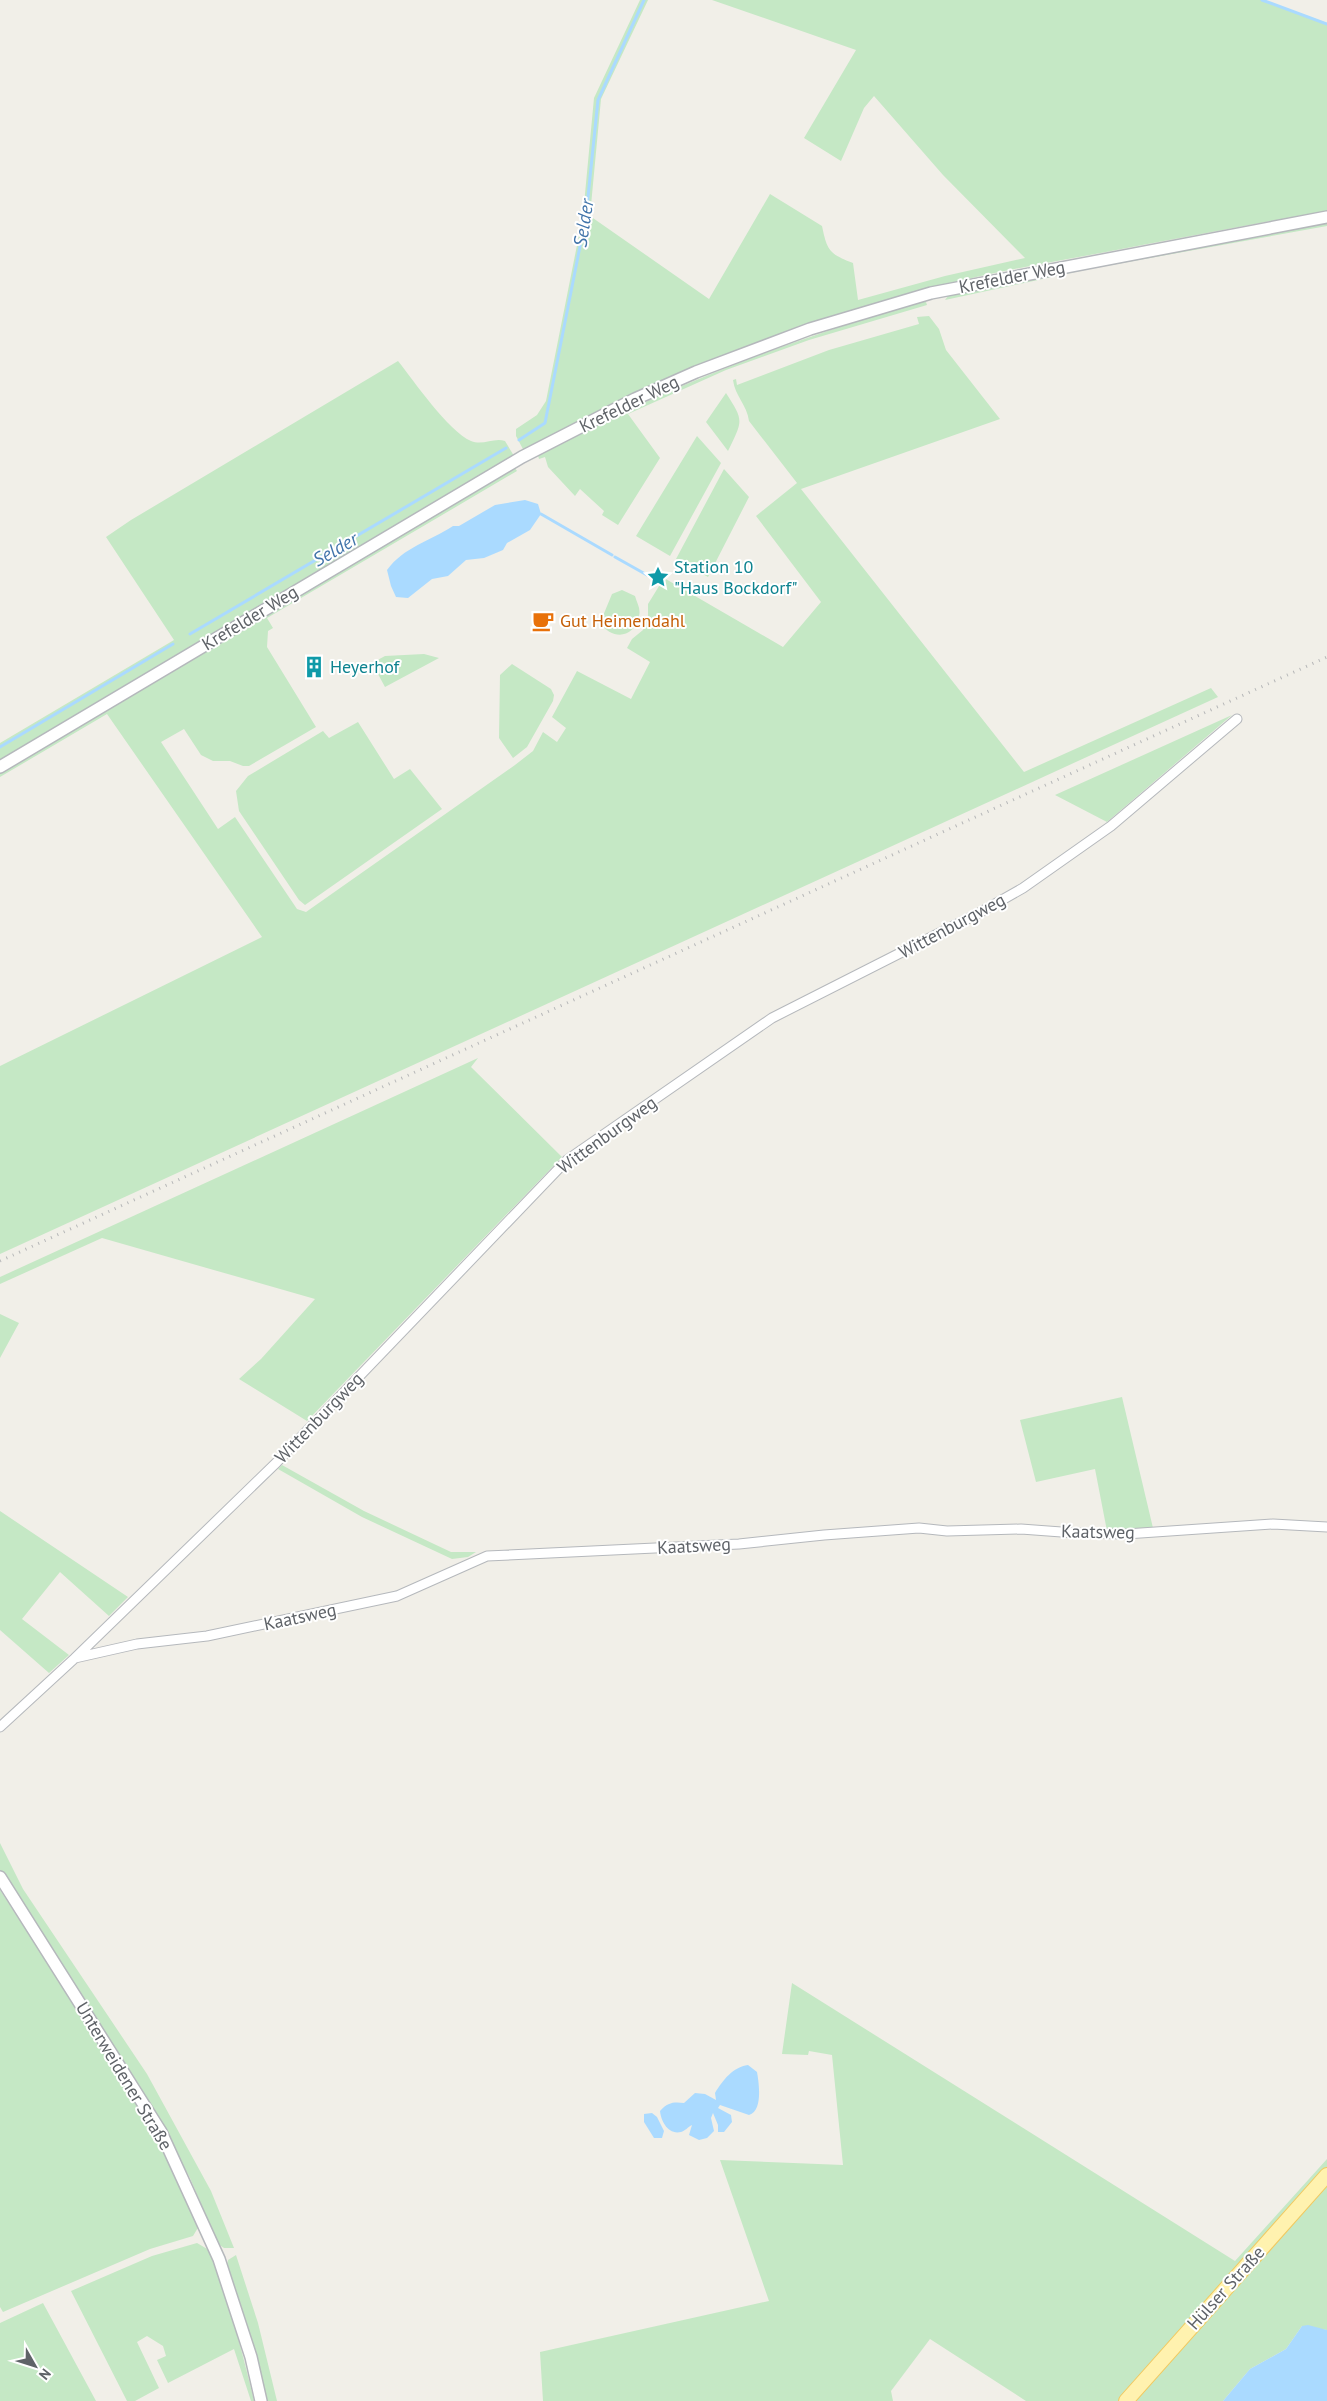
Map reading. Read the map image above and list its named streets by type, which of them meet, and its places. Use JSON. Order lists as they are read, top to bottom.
{
  "streets": {
    "main road": ["Hülser Straße"],
    "street": [
      "Krefelder Weg",
      "Wittenburgweg",
      "Kaatsweg",
      "Unterweidener Straße"
    ]
  },
  "crossings": [
    ["Wittenburgweg", "Kaatsweg"]
  ],
  "water": ["Selder"],
  "places": {
    "place": ["Station 10 \"Haus Bockdorf\""],
    "cafe": ["Gut Heimendahl"],
    "building": ["Heyerhof"]
  },
  "north": "bottom right"
}
